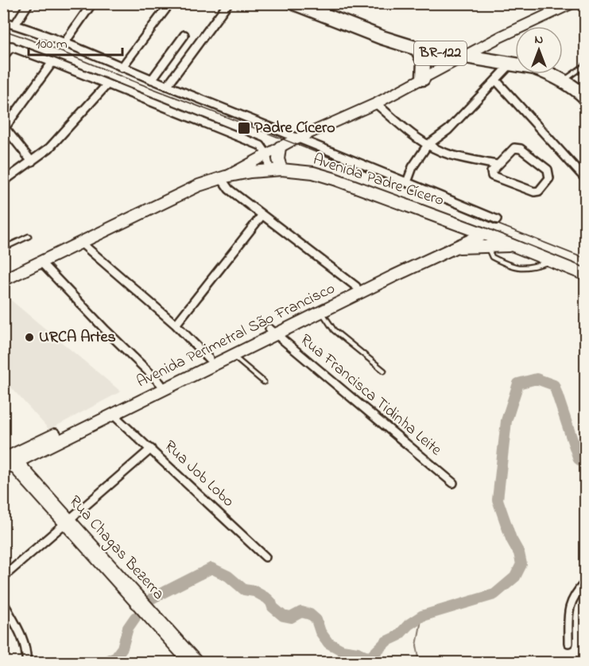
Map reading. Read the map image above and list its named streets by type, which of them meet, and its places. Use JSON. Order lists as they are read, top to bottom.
{
  "streets": {
    "highway": ["BR-122"],
    "main road": ["Avenida Padre Cícero", "Avenida Perimetral São Francisco"],
    "street": ["Rua Francisca Tidinha Leite", "Rua Job Lobo", "Rua Chagas Bezerra"]
  },
  "crossings": [
    ["Avenida Padre Cícero", "Avenida Perimetral São Francisco"],
    ["Avenida Perimetral São Francisco", "Rua Francisca Tidinha Leite"],
    ["Avenida Perimetral São Francisco", "Rua Job Lobo"],
    ["Avenida Perimetral São Francisco", "Rua Chagas Bezerra"]
  ],
  "places": {
    "transit": ["Padre Cícero"],
    "other": ["URCA Artes"]
  },
  "scale_bar": "100 m",
  "north": "top"
}
